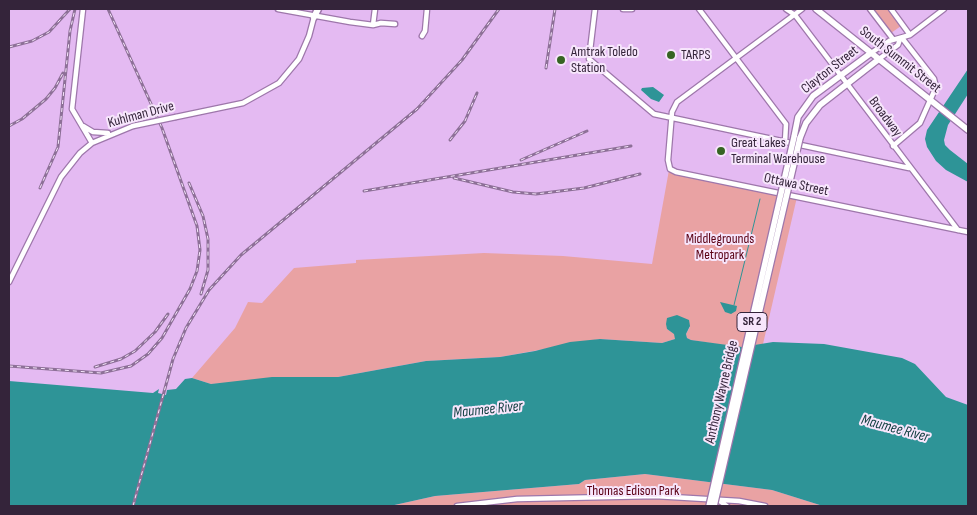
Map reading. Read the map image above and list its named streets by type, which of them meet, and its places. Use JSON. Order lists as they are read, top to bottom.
{
  "streets": {
    "main road": [
      "South Summit Street",
      "Clayton Street",
      "SR 2",
      "Anthony Wayne Bridge"
    ],
    "street": ["Kuhlman Drive", "Broadway", "Ottawa Street"]
  },
  "crossings": [
    ["South Summit Street", "Clayton Street"],
    ["Clayton Street", "Broadway"],
    ["Clayton Street", "Anthony Wayne Bridge"],
    ["Broadway", "Ottawa Street"]
  ],
  "water": ["Maumee River"],
  "parks": ["Middlegrounds Metropark", "Thomas Edison Park"],
  "places": ["TARPS", "Amtrak Toledo Station", "Great Lakes Terminal Warehouse"]
}
